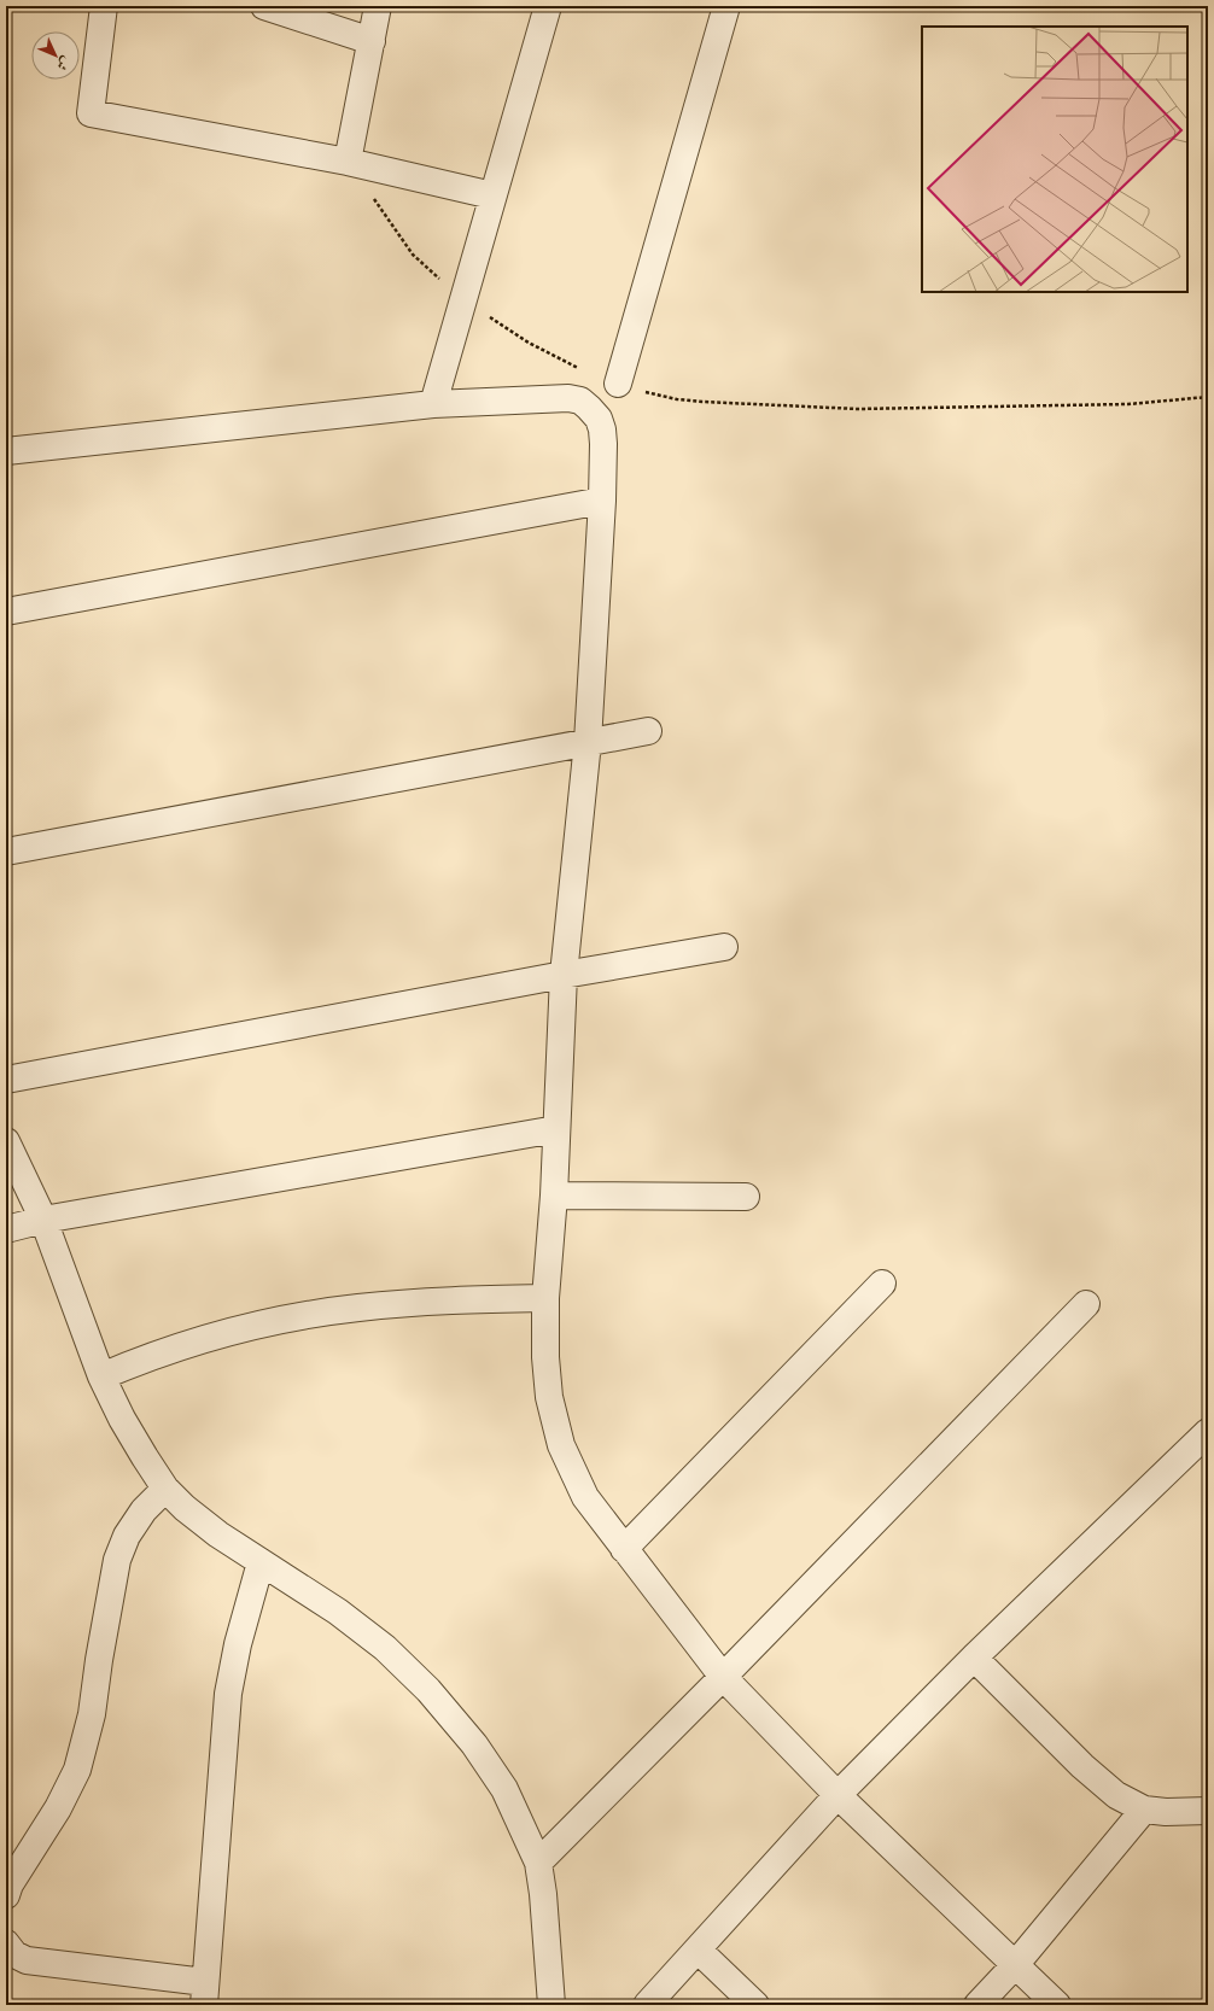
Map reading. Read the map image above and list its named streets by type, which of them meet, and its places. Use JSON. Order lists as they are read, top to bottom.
{
  "north": "bottom right"
}
